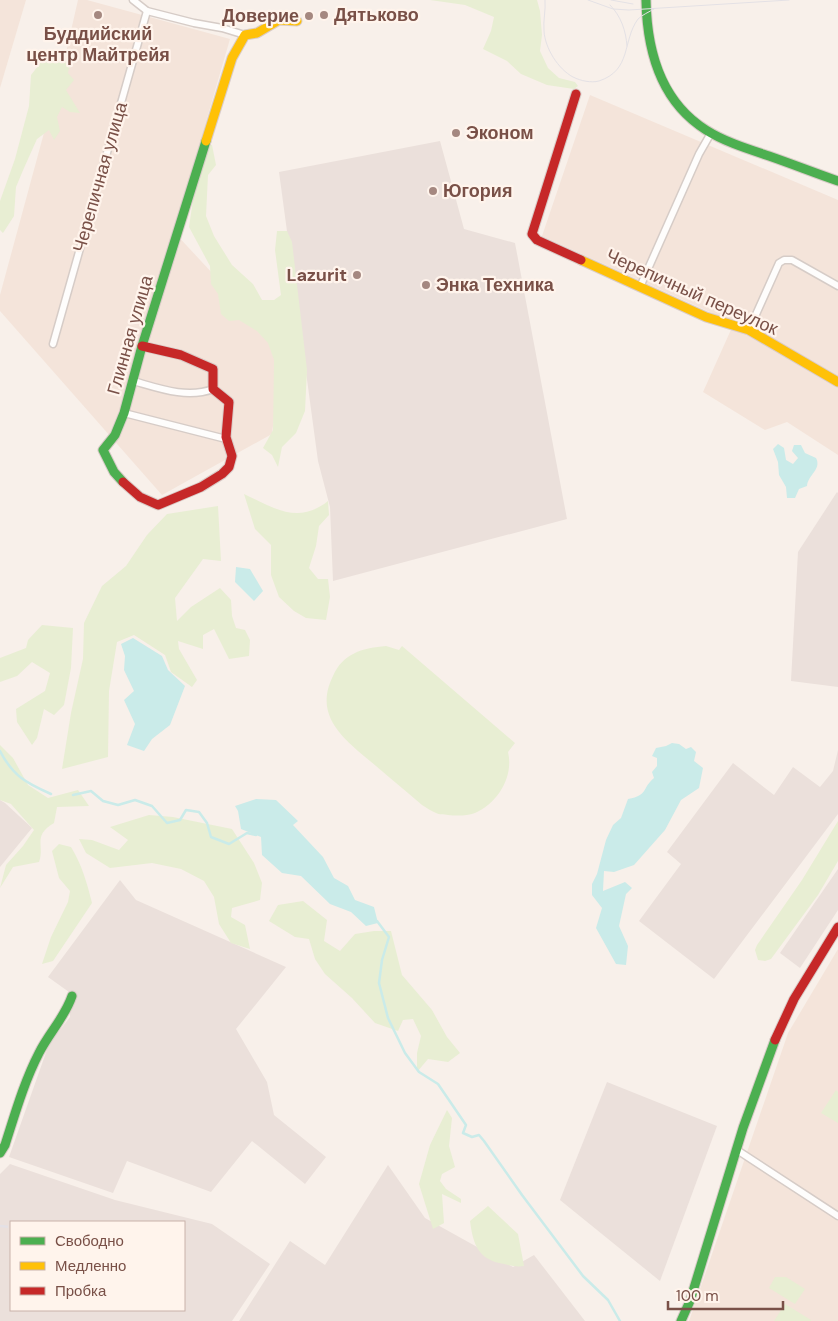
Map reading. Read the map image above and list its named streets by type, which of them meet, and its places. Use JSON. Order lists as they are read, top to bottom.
{
  "streets": {
    "street": ["Черепичная улица", "Черепичный переулок", "Глинная улица"]
  },
  "places": [
    "Буддийский центр Майтрейя",
    "Дятьково",
    "Доверие",
    "Эконом",
    "Югория",
    "Lazurit",
    "Энка Техника"
  ],
  "legend": ["Свободно", "Медленно", "Пробка"],
  "scale_bar": "100 m"
}
